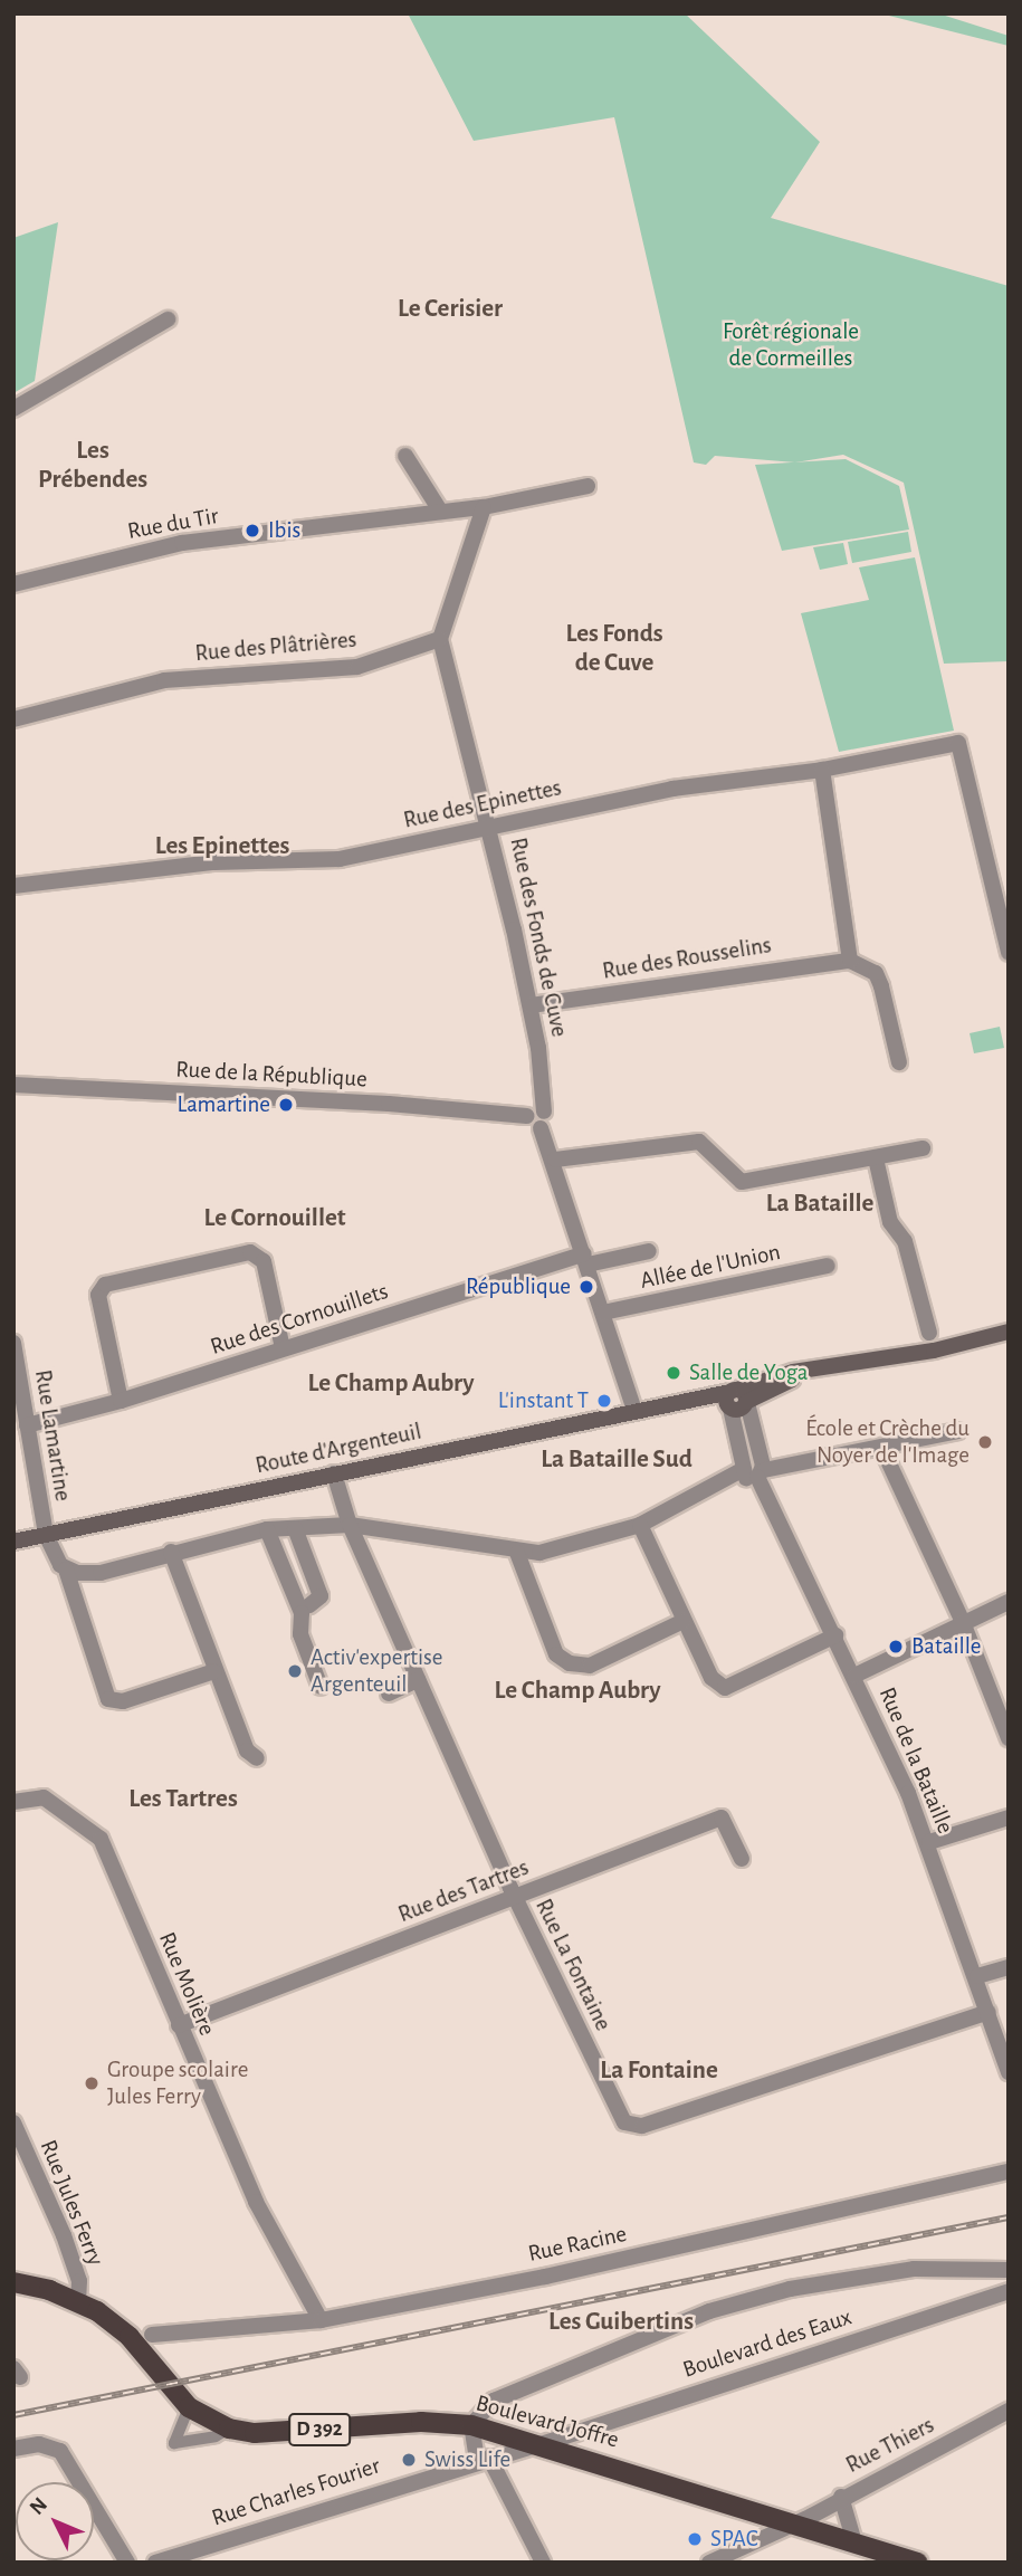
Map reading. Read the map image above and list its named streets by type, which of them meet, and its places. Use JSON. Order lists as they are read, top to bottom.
{
  "streets": {
    "main road": ["Route d'Argenteuil", "Boulevard Joffre", "D 392"],
    "street": [
      "Rue du Tir",
      "Rue des Plâtrières",
      "Rue des Epinettes",
      "Rue des Fonds de Cuve",
      "Rue des Rousselins",
      "Rue de la République",
      "Allée de l'Union",
      "Rue des Cornouillets",
      "Rue Lamartine",
      "Rue de la Bataille",
      "Rue des Tartres",
      "Rue La Fontaine",
      "Rue Molière",
      "Rue Jules Ferry",
      "Rue Racine",
      "Boulevard des Eaux",
      "Rue Thiers",
      "Rue Charles Fourier"
    ]
  },
  "crossings": [
    ["Rue des Plâtrières", "Rue des Fonds de Cuve"],
    ["Rue des Epinettes", "Rue des Fonds de Cuve"],
    ["Rue des Fonds de Cuve", "Rue des Rousselins"],
    ["Rue des Fonds de Cuve", "Rue de la République"],
    ["Rue des Cornouillets", "Rue Lamartine"],
    ["Rue Lamartine", "Route d'Argenteuil"],
    ["Route d'Argenteuil", "Rue de la Bataille"],
    ["Route d'Argenteuil", "Rue La Fontaine"],
    ["Rue de la Bataille", "Rue La Fontaine"],
    ["Rue des Tartres", "Rue La Fontaine"],
    ["Rue des Tartres", "Rue Molière"],
    ["Rue Molière", "Rue Racine"],
    ["Rue Jules Ferry", "Boulevard Joffre"],
    ["Boulevard des Eaux", "Boulevard Joffre"],
    ["Boulevard des Eaux", "Rue Charles Fourier"],
    ["Boulevard Joffre", "Rue Thiers"],
    ["Boulevard Joffre", "Rue Charles Fourier"]
  ],
  "districts": [
    "Le Cerisier",
    "Les Prébendes",
    "Les Fonds de Cuve",
    "Les Epinettes",
    "La Bataille",
    "Le Cornouillet",
    "Le Champ Aubry",
    "La Bataille Sud",
    "Le Champ Aubry",
    "Les Tartres",
    "La Fontaine",
    "Les Guibertins"
  ],
  "parks": ["Forêt régionale de Cormeilles"],
  "places": [
    "Ibis",
    "Lamartine",
    "République",
    "Salle de Yoga",
    "L'instant T",
    "École et Crèche du Noyer de l'Image",
    "Bataille",
    "Activ'expertise Argenteuil",
    "Groupe scolaire Jules Ferry",
    "Swiss Life",
    "SPAC"
  ],
  "north": "top left"
}
